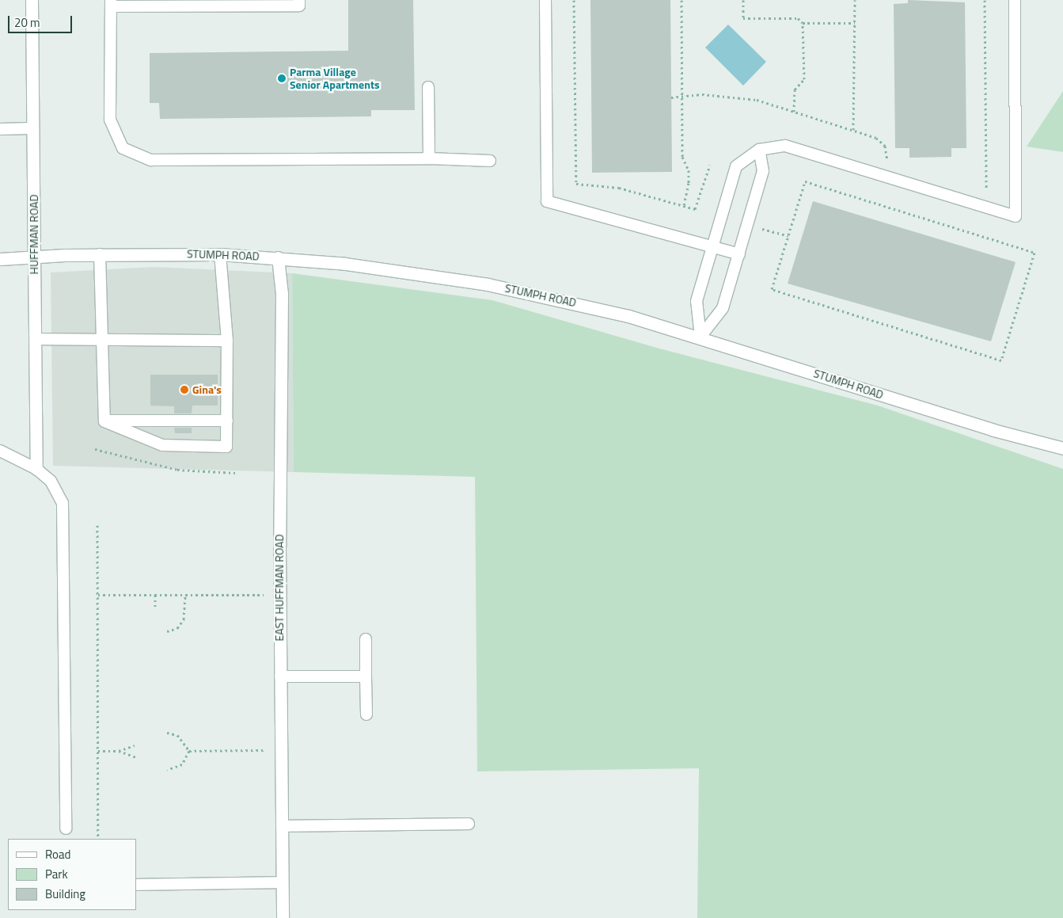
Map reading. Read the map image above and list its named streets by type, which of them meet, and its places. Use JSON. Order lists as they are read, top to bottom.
{
  "streets": {
    "street": ["HUFFMAN ROAD", "STUMPH ROAD", "EAST HUFFMAN ROAD"]
  },
  "crossings": [
    ["HUFFMAN ROAD", "STUMPH ROAD"],
    ["STUMPH ROAD", "EAST HUFFMAN ROAD"]
  ],
  "places": ["Parma Village Senior Apartments", "Gina's"],
  "legend": ["Road", "Park", "Building"],
  "scale_bar": "20 m"
}
